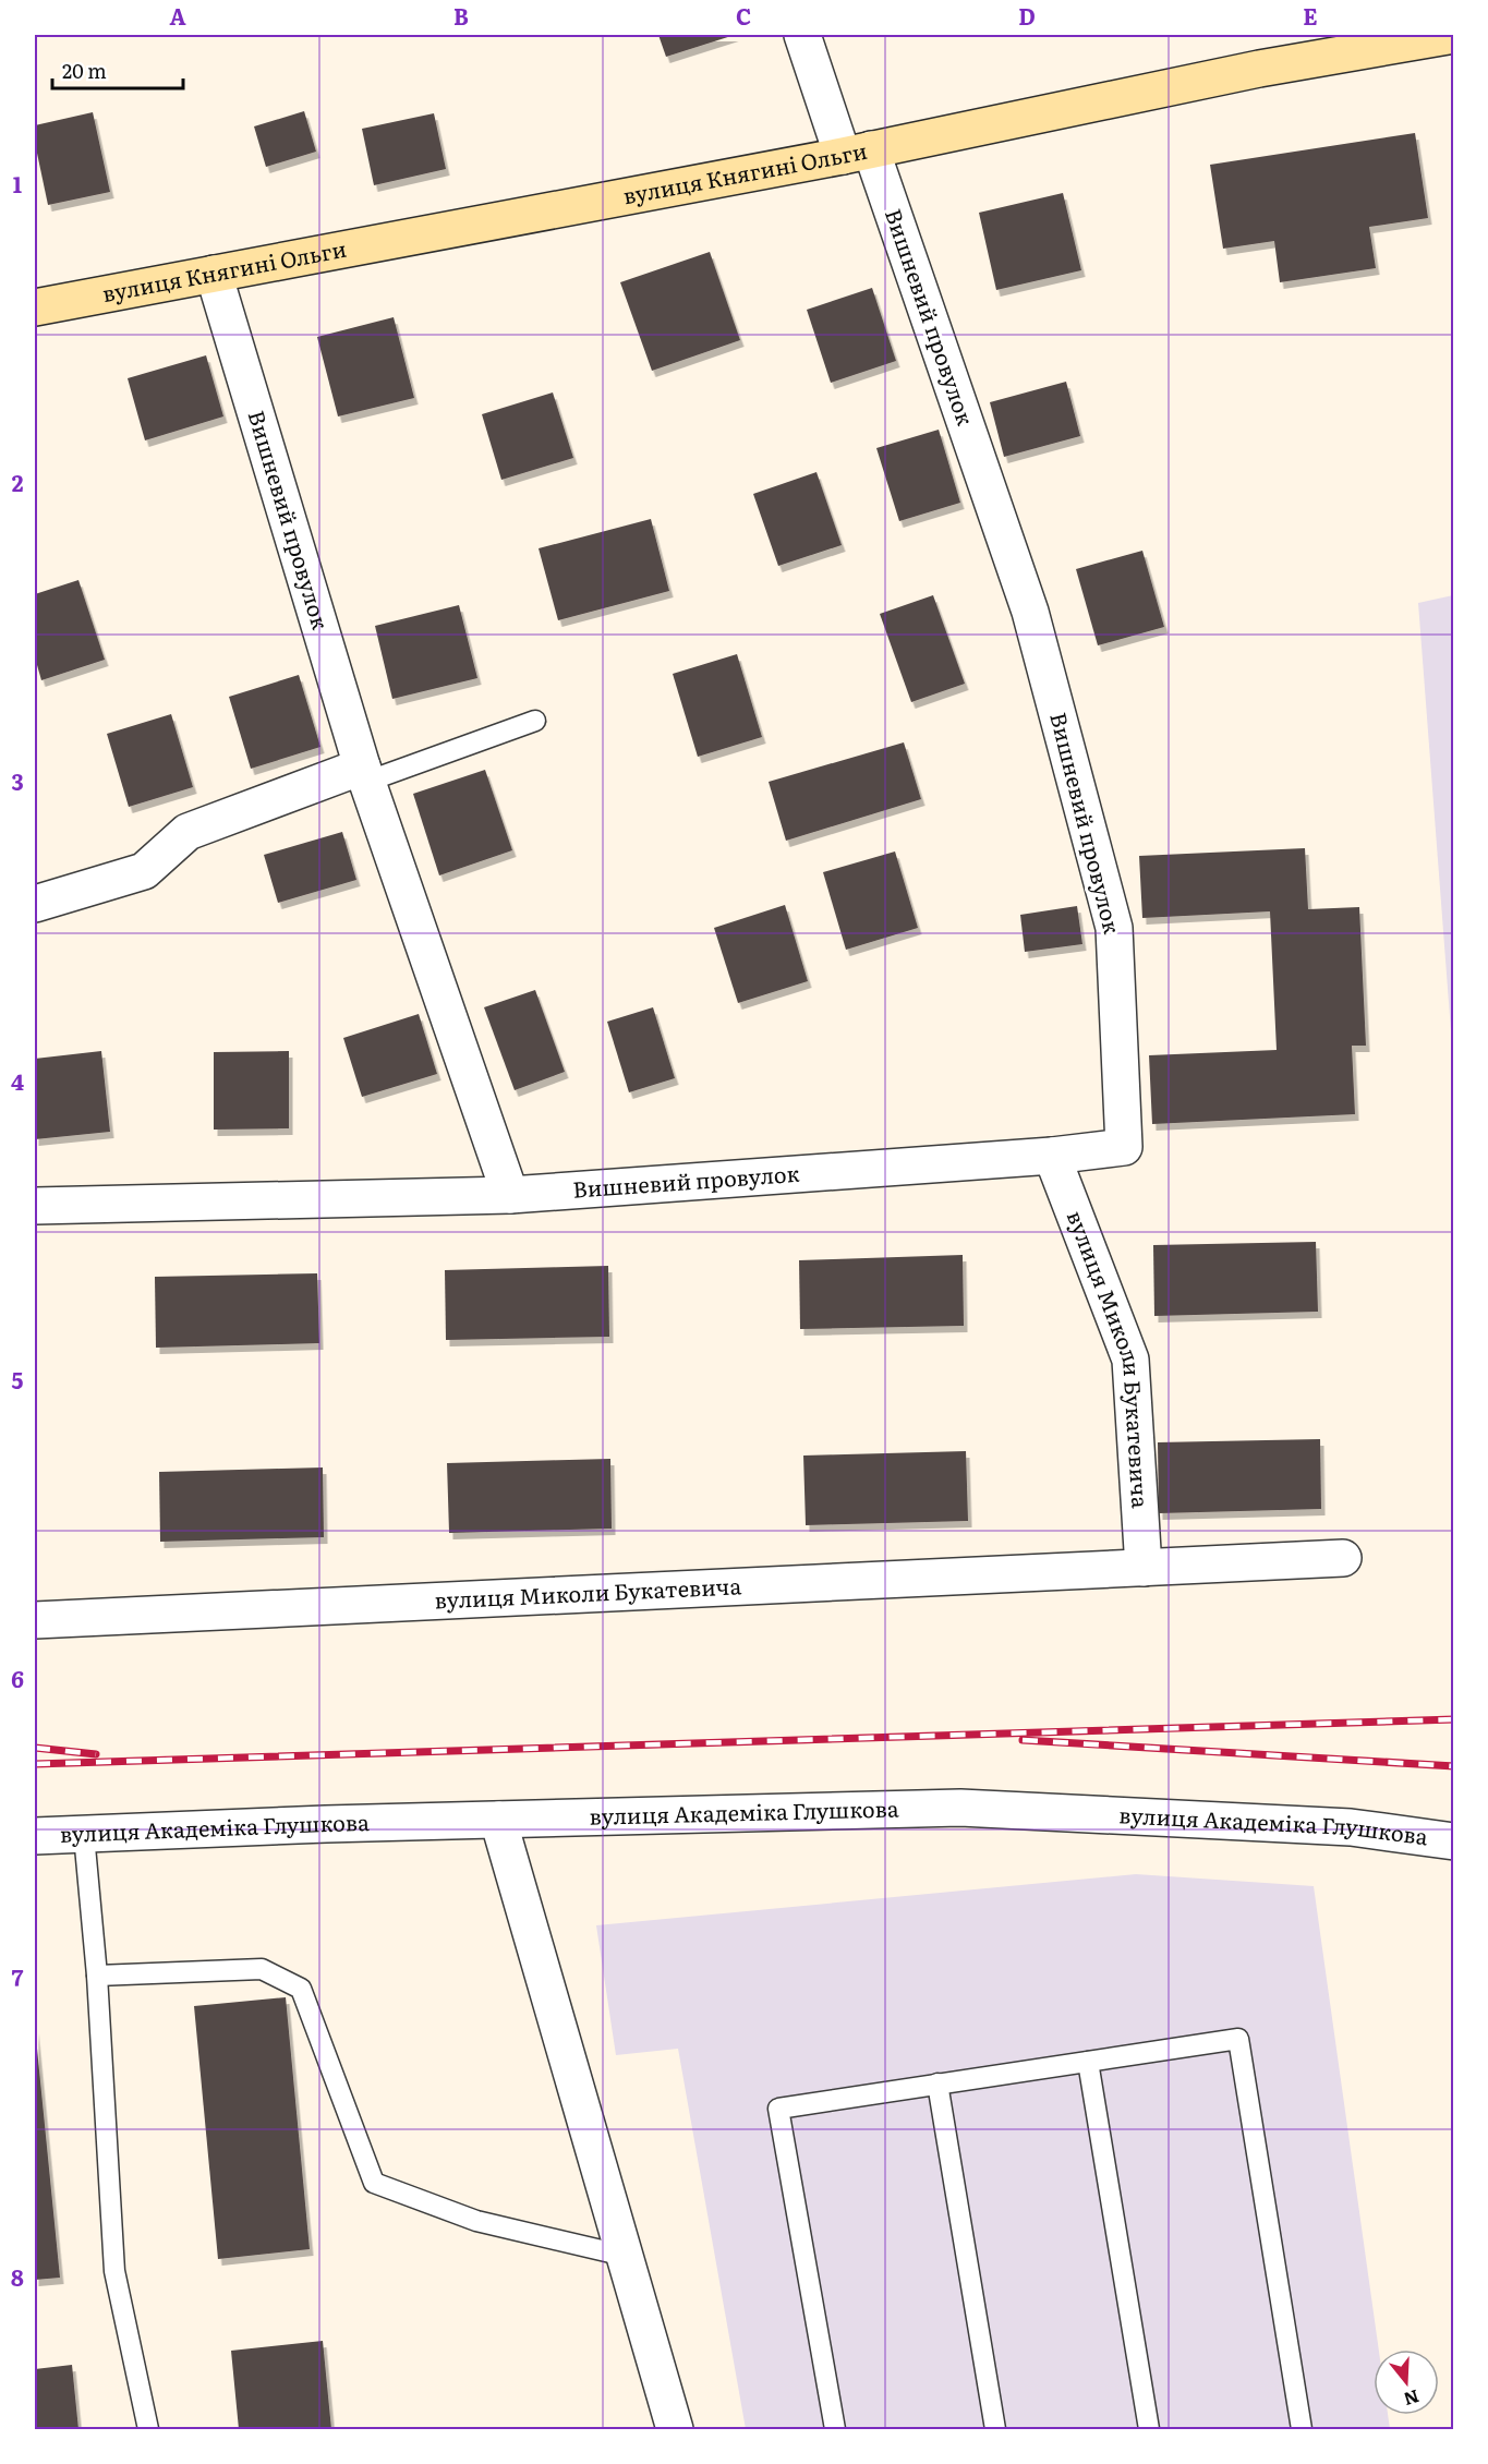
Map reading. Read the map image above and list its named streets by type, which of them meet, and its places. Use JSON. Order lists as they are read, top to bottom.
{
  "streets": {
    "street": [
      "вулиця Княгині Ольги",
      "Вишневий провулок",
      "вулиця Миколи Букатевича",
      "вулиця Академіка Глушкова"
    ]
  },
  "crossings": [
    ["вулиця Княгині Ольги", "Вишневий провулок"],
    ["Вишневий провулок", "вулиця Миколи Букатевича"]
  ],
  "scale_bar": "20 m",
  "north": "bottom",
  "grid": {
    "columns": [
      "A",
      "B",
      "C",
      "D",
      "E"
    ],
    "rows": [
      "1",
      "2",
      "3",
      "4",
      "5",
      "6",
      "7",
      "8"
    ]
  }
}
